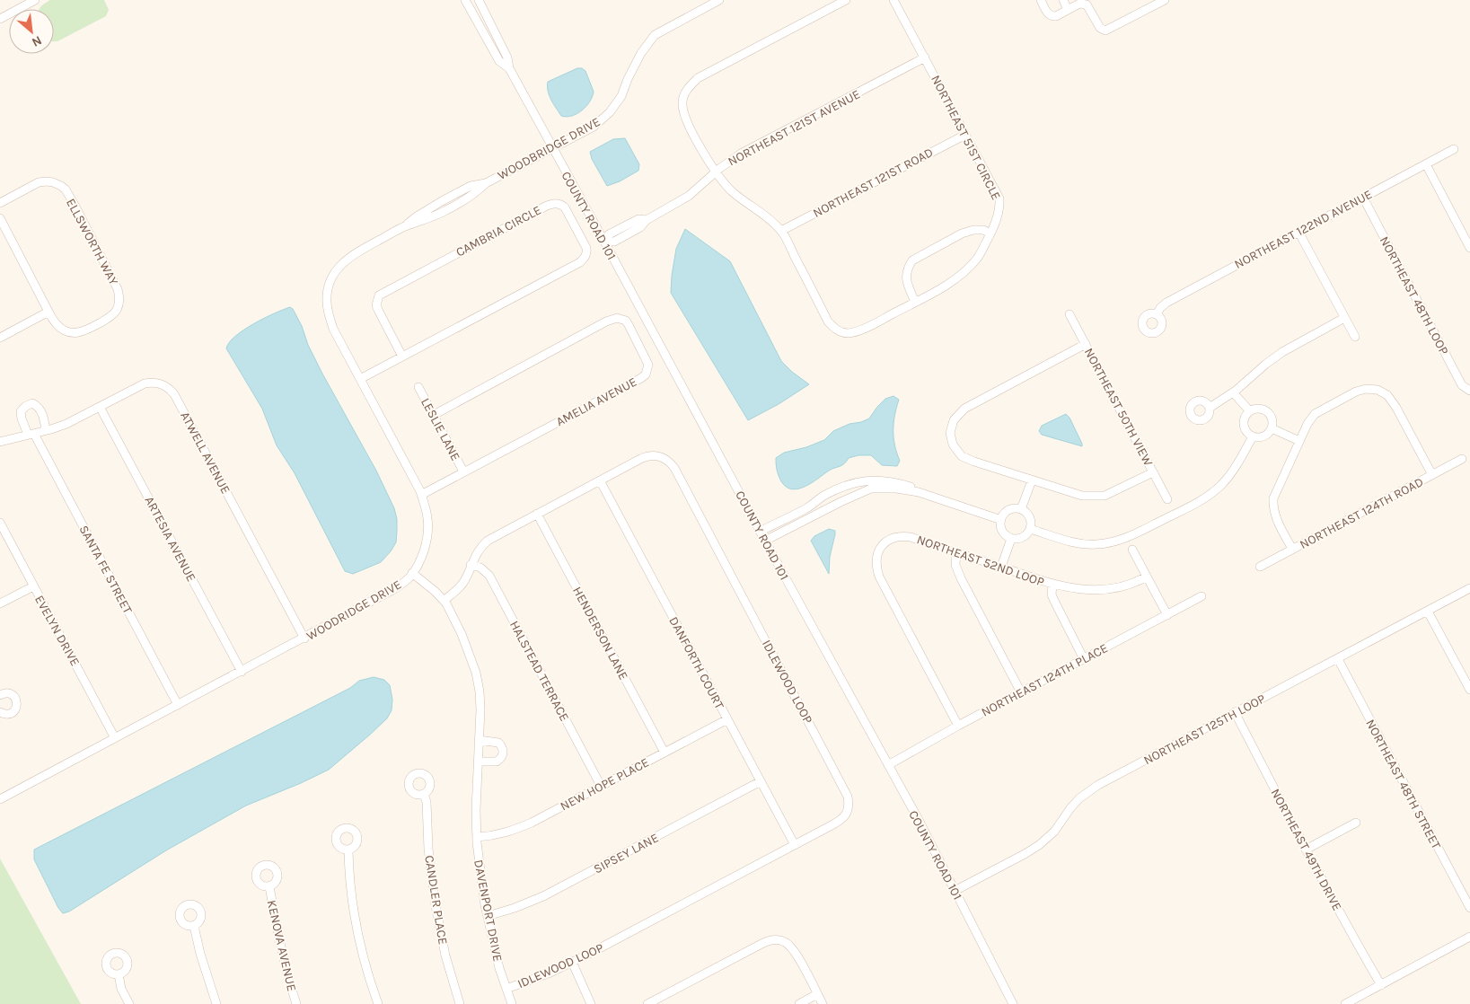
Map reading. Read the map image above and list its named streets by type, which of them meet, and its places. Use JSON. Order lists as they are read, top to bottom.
{
  "streets": {
    "street": [
      "NORTHEAST 121ST AVENUE",
      "NORTHEAST 51ST CIRCLE",
      "WOODBRIDGE DRIVE",
      "NORTHEAST 121ST ROAD",
      "COUNTY ROAD 101",
      "NORTHEAST 122ND AVENUE",
      "CAMBRIA CIRCLE",
      "ELLSWORTH WAY",
      "NORTHEAST 48TH LOOP",
      "AMELIA AVENUE",
      "NORTHEAST 50TH VIEW",
      "LESLIE LANE",
      "ATWELL AVENUE",
      "NORTHEAST 124TH ROAD",
      "ARTESIA AVENUE",
      "NORTHEAST 52ND LOOP",
      "SANTA FE STREET",
      "WOODRIDGE DRIVE",
      "EVELYN DRIVE",
      "HENDERSON LANE",
      "DANFORTH COURT",
      "HALSTEAD TERRACE",
      "NORTHEAST 124TH PLACE",
      "IDLEWOOD LOOP",
      "NORTHEAST 125TH LOOP",
      "NEW HOPE PLACE",
      "NORTHEAST 48TH STREET",
      "NORTHEAST 49TH DRIVE",
      "SIPSEY LANE",
      "CANDLER PLACE",
      "DAVENPORT DRIVE",
      "KENOVA AVENUE"
    ]
  },
  "crossings": [
    ["NORTHEAST 121ST AVENUE", "NORTHEAST 51ST CIRCLE"],
    ["NORTHEAST 121ST AVENUE", "COUNTY ROAD 101"],
    ["NORTHEAST 51ST CIRCLE", "NORTHEAST 121ST ROAD"],
    ["WOODBRIDGE DRIVE", "COUNTY ROAD 101"],
    ["WOODBRIDGE DRIVE", "WOODRIDGE DRIVE"],
    ["COUNTY ROAD 101", "NORTHEAST 124TH PLACE"],
    ["COUNTY ROAD 101", "NORTHEAST 125TH LOOP"],
    ["NORTHEAST 122ND AVENUE", "NORTHEAST 48TH LOOP"],
    ["CAMBRIA CIRCLE", "WOODRIDGE DRIVE"],
    ["AMELIA AVENUE", "LESLIE LANE"],
    ["AMELIA AVENUE", "WOODRIDGE DRIVE"],
    ["ATWELL AVENUE", "ARTESIA AVENUE"],
    ["ATWELL AVENUE", "SANTA FE STREET"],
    ["ATWELL AVENUE", "WOODRIDGE DRIVE"],
    ["ARTESIA AVENUE", "WOODRIDGE DRIVE"],
    ["NORTHEAST 52ND LOOP", "NORTHEAST 124TH PLACE"],
    ["SANTA FE STREET", "WOODRIDGE DRIVE"],
    ["WOODRIDGE DRIVE", "EVELYN DRIVE"],
    ["WOODRIDGE DRIVE", "DAVENPORT DRIVE"],
    ["HENDERSON LANE", "IDLEWOOD LOOP"],
    ["HENDERSON LANE", "NEW HOPE PLACE"],
    ["DANFORTH COURT", "IDLEWOOD LOOP"],
    ["DANFORTH COURT", "NEW HOPE PLACE"],
    ["DANFORTH COURT", "SIPSEY LANE"],
    ["HALSTEAD TERRACE", "IDLEWOOD LOOP"],
    ["HALSTEAD TERRACE", "NEW HOPE PLACE"],
    ["IDLEWOOD LOOP", "DAVENPORT DRIVE"],
    ["NORTHEAST 125TH LOOP", "NORTHEAST 48TH STREET"],
    ["NORTHEAST 125TH LOOP", "NORTHEAST 49TH DRIVE"],
    ["NEW HOPE PLACE", "DAVENPORT DRIVE"],
    ["SIPSEY LANE", "DAVENPORT DRIVE"]
  ],
  "north": "bottom right"
}
